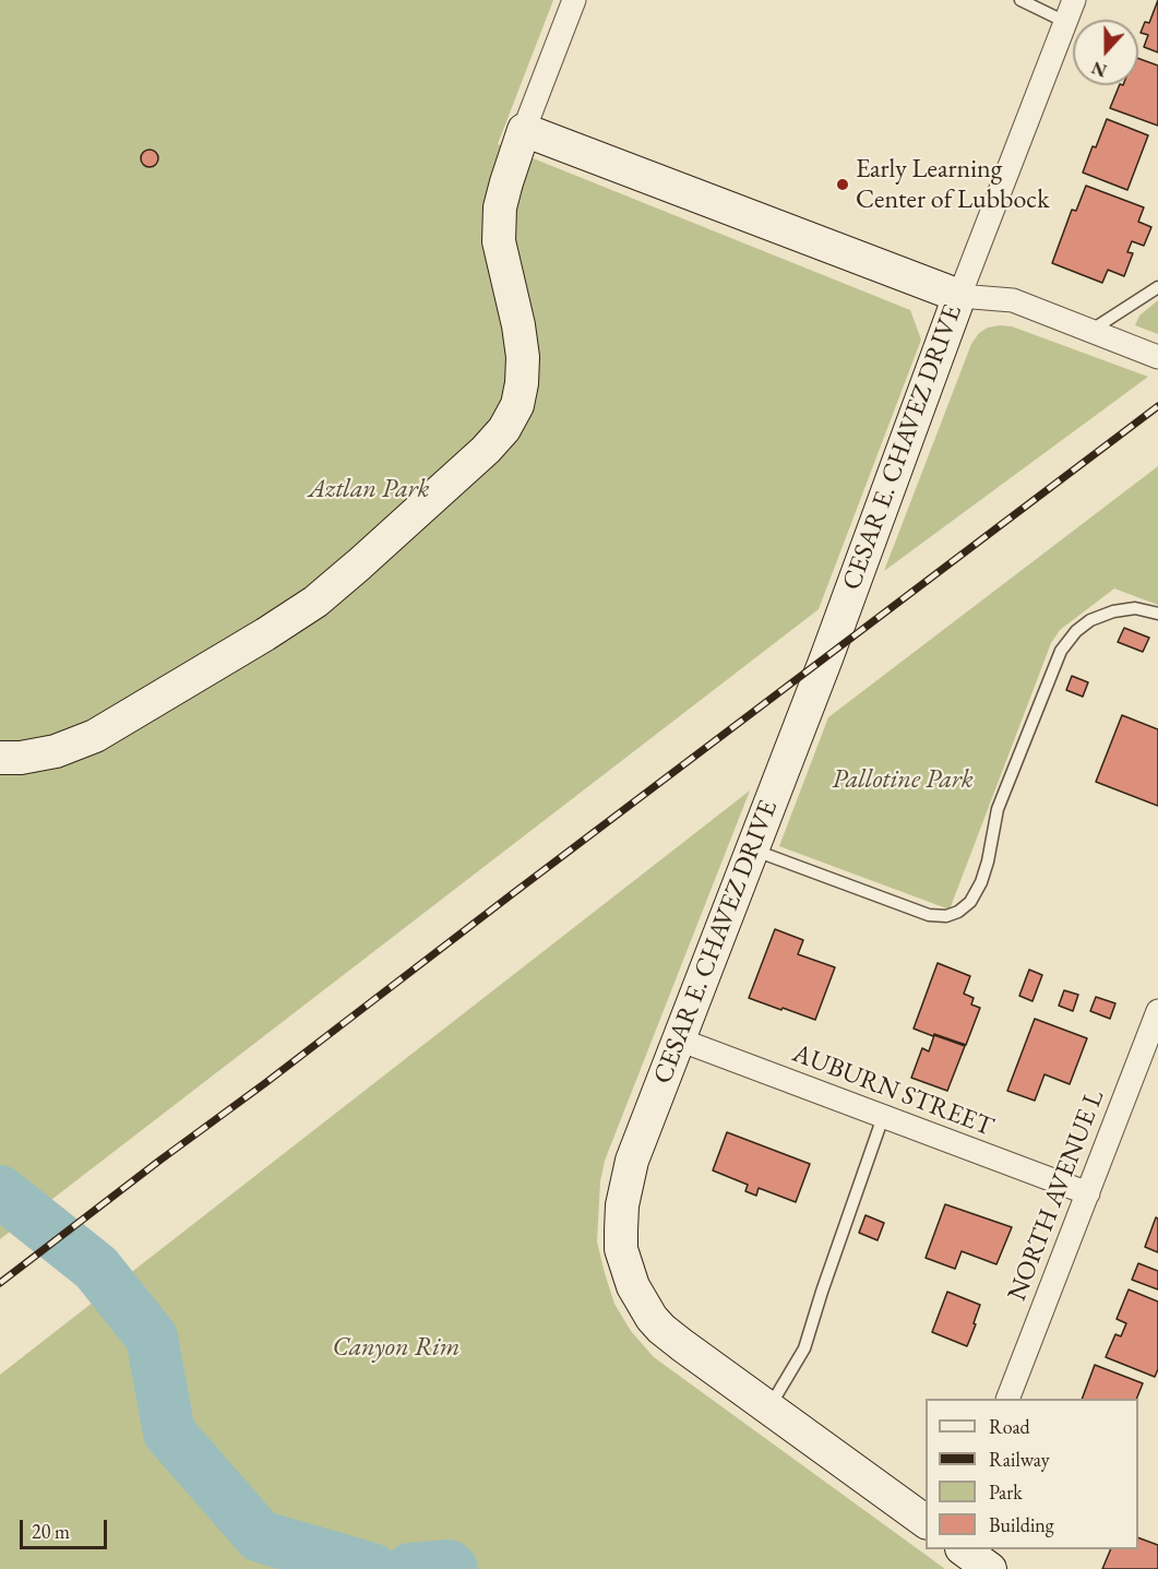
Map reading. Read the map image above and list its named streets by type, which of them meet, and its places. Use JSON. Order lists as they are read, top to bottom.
{
  "streets": {
    "street": ["CESAR E. CHAVEZ DRIVE", "AUBURN STREET", "NORTH AVENUE L"]
  },
  "crossings": [
    ["CESAR E. CHAVEZ DRIVE", "AUBURN STREET"],
    ["AUBURN STREET", "NORTH AVENUE L"]
  ],
  "parks": ["Aztlan Park", "Pallotine Park", "Canyon Rim"],
  "places": ["Early Learning Center of Lubbock"],
  "legend": [
    "Road",
    "Railway",
    "Park",
    "Building"
  ],
  "scale_bar": "20 m",
  "north": "bottom"
}
